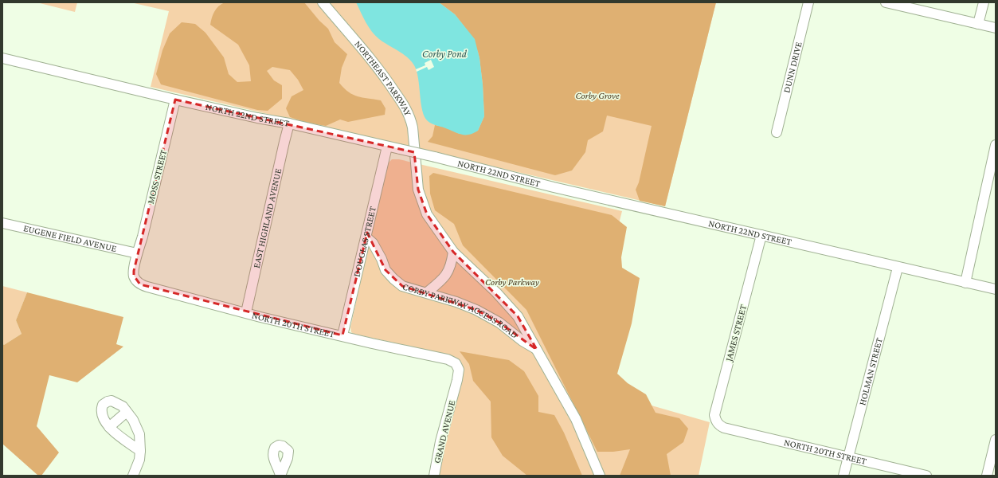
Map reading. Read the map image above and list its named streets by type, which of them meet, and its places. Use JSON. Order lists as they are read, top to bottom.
{
  "streets": {
    "street": [
      "DUNN DRIVE",
      "NORTHEAST PARKWAY",
      "NORTH 22ND STREET",
      "MOSS STREET",
      "EAST HIGHLAND AVENUE",
      "EUGENE FIELD AVENUE",
      "DOUGLAS STREET",
      "CORBY PARKWAY ACCESS ROAD",
      "NORTH 20TH STREET",
      "JAMES STREET",
      "HOLMAN STREET",
      "GRAND AVENUE"
    ]
  },
  "crossings": [
    ["NORTH 22ND STREET", "MOSS STREET"],
    ["NORTH 22ND STREET", "EAST HIGHLAND AVENUE"],
    ["NORTH 22ND STREET", "DOUGLAS STREET"],
    ["NORTH 22ND STREET", "JAMES STREET"],
    ["NORTH 22ND STREET", "HOLMAN STREET"],
    ["MOSS STREET", "EUGENE FIELD AVENUE"],
    ["MOSS STREET", "NORTH 20TH STREET"],
    ["EAST HIGHLAND AVENUE", "NORTH 20TH STREET"],
    ["EUGENE FIELD AVENUE", "NORTH 20TH STREET"],
    ["DOUGLAS STREET", "CORBY PARKWAY ACCESS ROAD"],
    ["DOUGLAS STREET", "NORTH 20TH STREET"],
    ["NORTH 20TH STREET", "JAMES STREET"],
    ["NORTH 20TH STREET", "HOLMAN STREET"],
    ["NORTH 20TH STREET", "GRAND AVENUE"]
  ],
  "water": ["Corby Pond"],
  "parks": ["Corby Grove", "Corby Parkway"]
}
